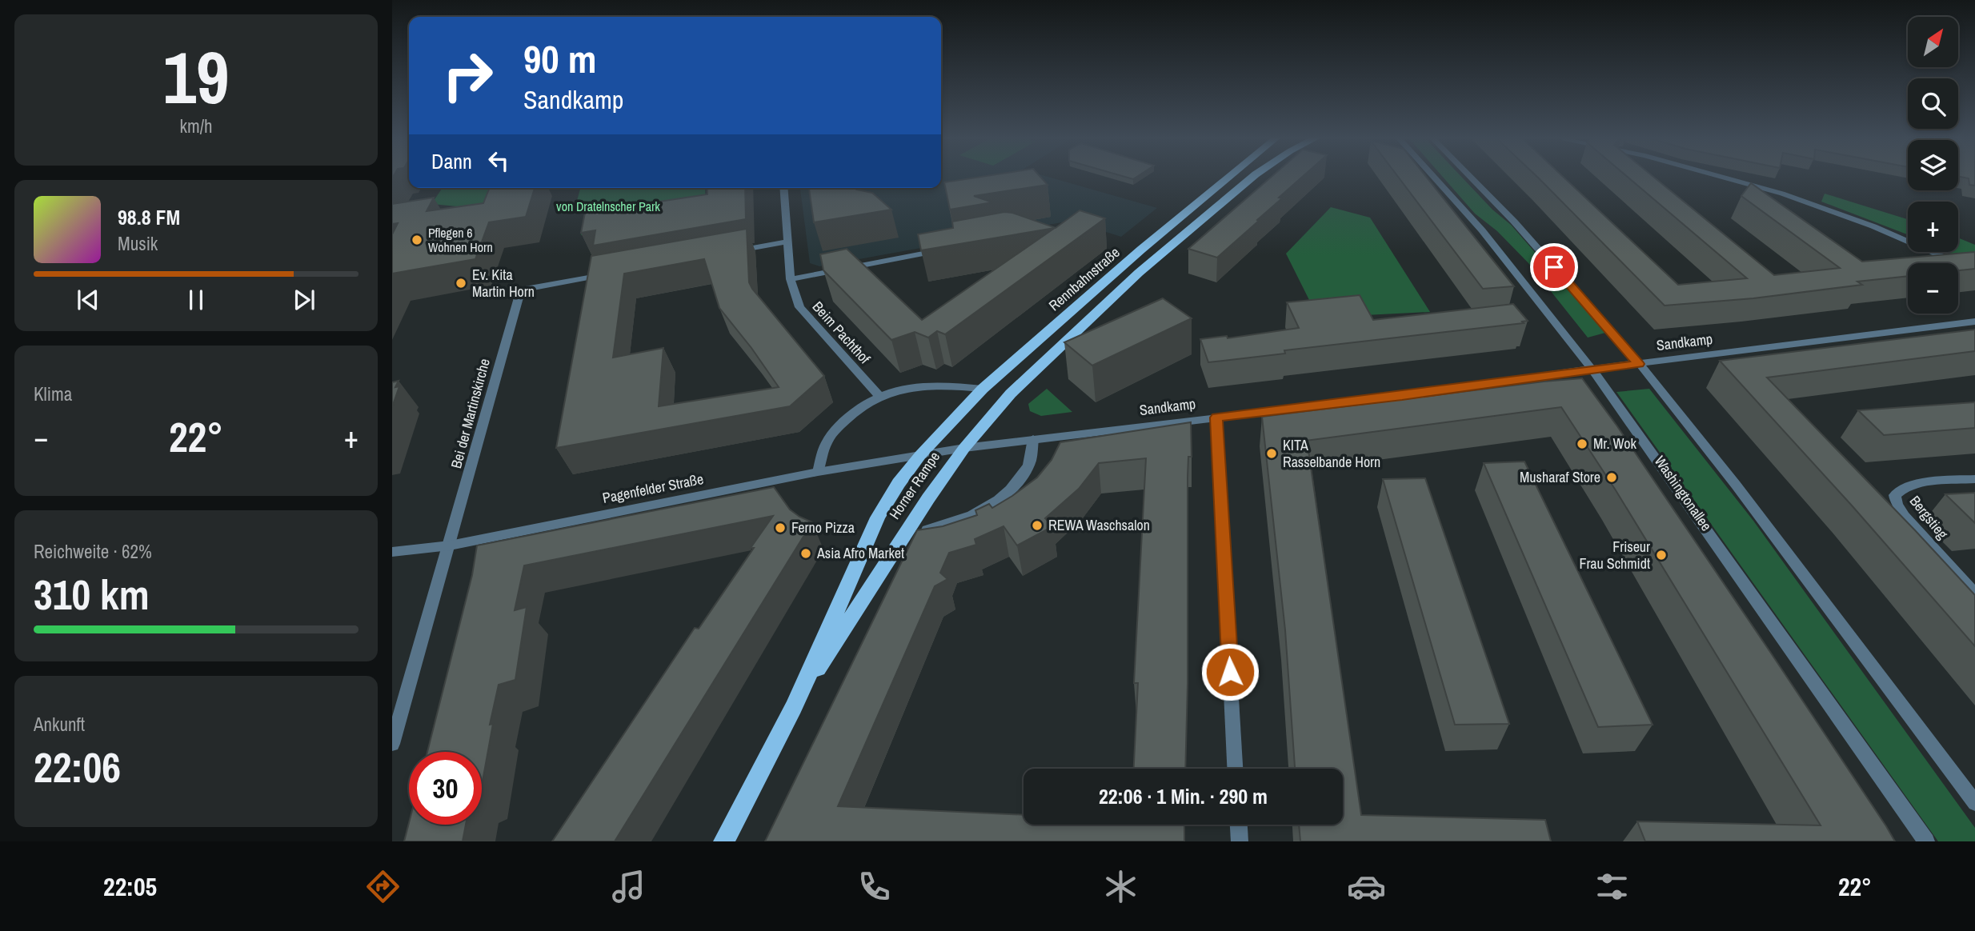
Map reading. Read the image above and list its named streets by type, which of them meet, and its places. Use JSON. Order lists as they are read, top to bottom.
{
  "streets": {
    "main road": ["Rennbahnstraße", "Horner Rampe"],
    "street": [
      "Beim Pachthof",
      "Sandkamp",
      "Bei der Martinskirche",
      "Pagenfelder Straße",
      "Washingtonallee",
      "Bergstieg"
    ]
  },
  "crossings": [
    ["Rennbahnstraße", "Horner Rampe"],
    ["Rennbahnstraße", "Pagenfelder Straße"],
    ["Sandkamp", "Horner Rampe"],
    ["Sandkamp", "Washingtonallee"],
    ["Bei der Martinskirche", "Pagenfelder Straße"],
    ["Horner Rampe", "Pagenfelder Straße"]
  ],
  "parks": ["von Dratelnscher Park"],
  "places": [
    "Pflegen 6 Wohnen Horn",
    "Ev. Kita Martin Horn",
    "Mr. Wok",
    "KITA Rasselbande Horn",
    "Musharaf Store",
    "REWA Waschsalon",
    "Ferno Pizza",
    "Asia Afro Market",
    "Friseur Frau Schmidt"
  ],
  "north": "top right",
  "page": {
    "tile": [
      ["19", "km/h"],
      "Klima",
      ["Reichweite · 62%", "310 km"],
      ["Ankunft", "22:06"]
    ],
    "map_buttons": ["+", "−"],
    "turn": ["90 m", "Sandkamp"],
    "then": "Dann",
    "song": ["98.8 FM", "Musik"],
    "heat": ["−", "22°", "+"],
    "limit": "30",
    "trip": "22:06 · 1 Min. · 290 m",
    "tabs": ["22:05", "22°"]
  }
}
